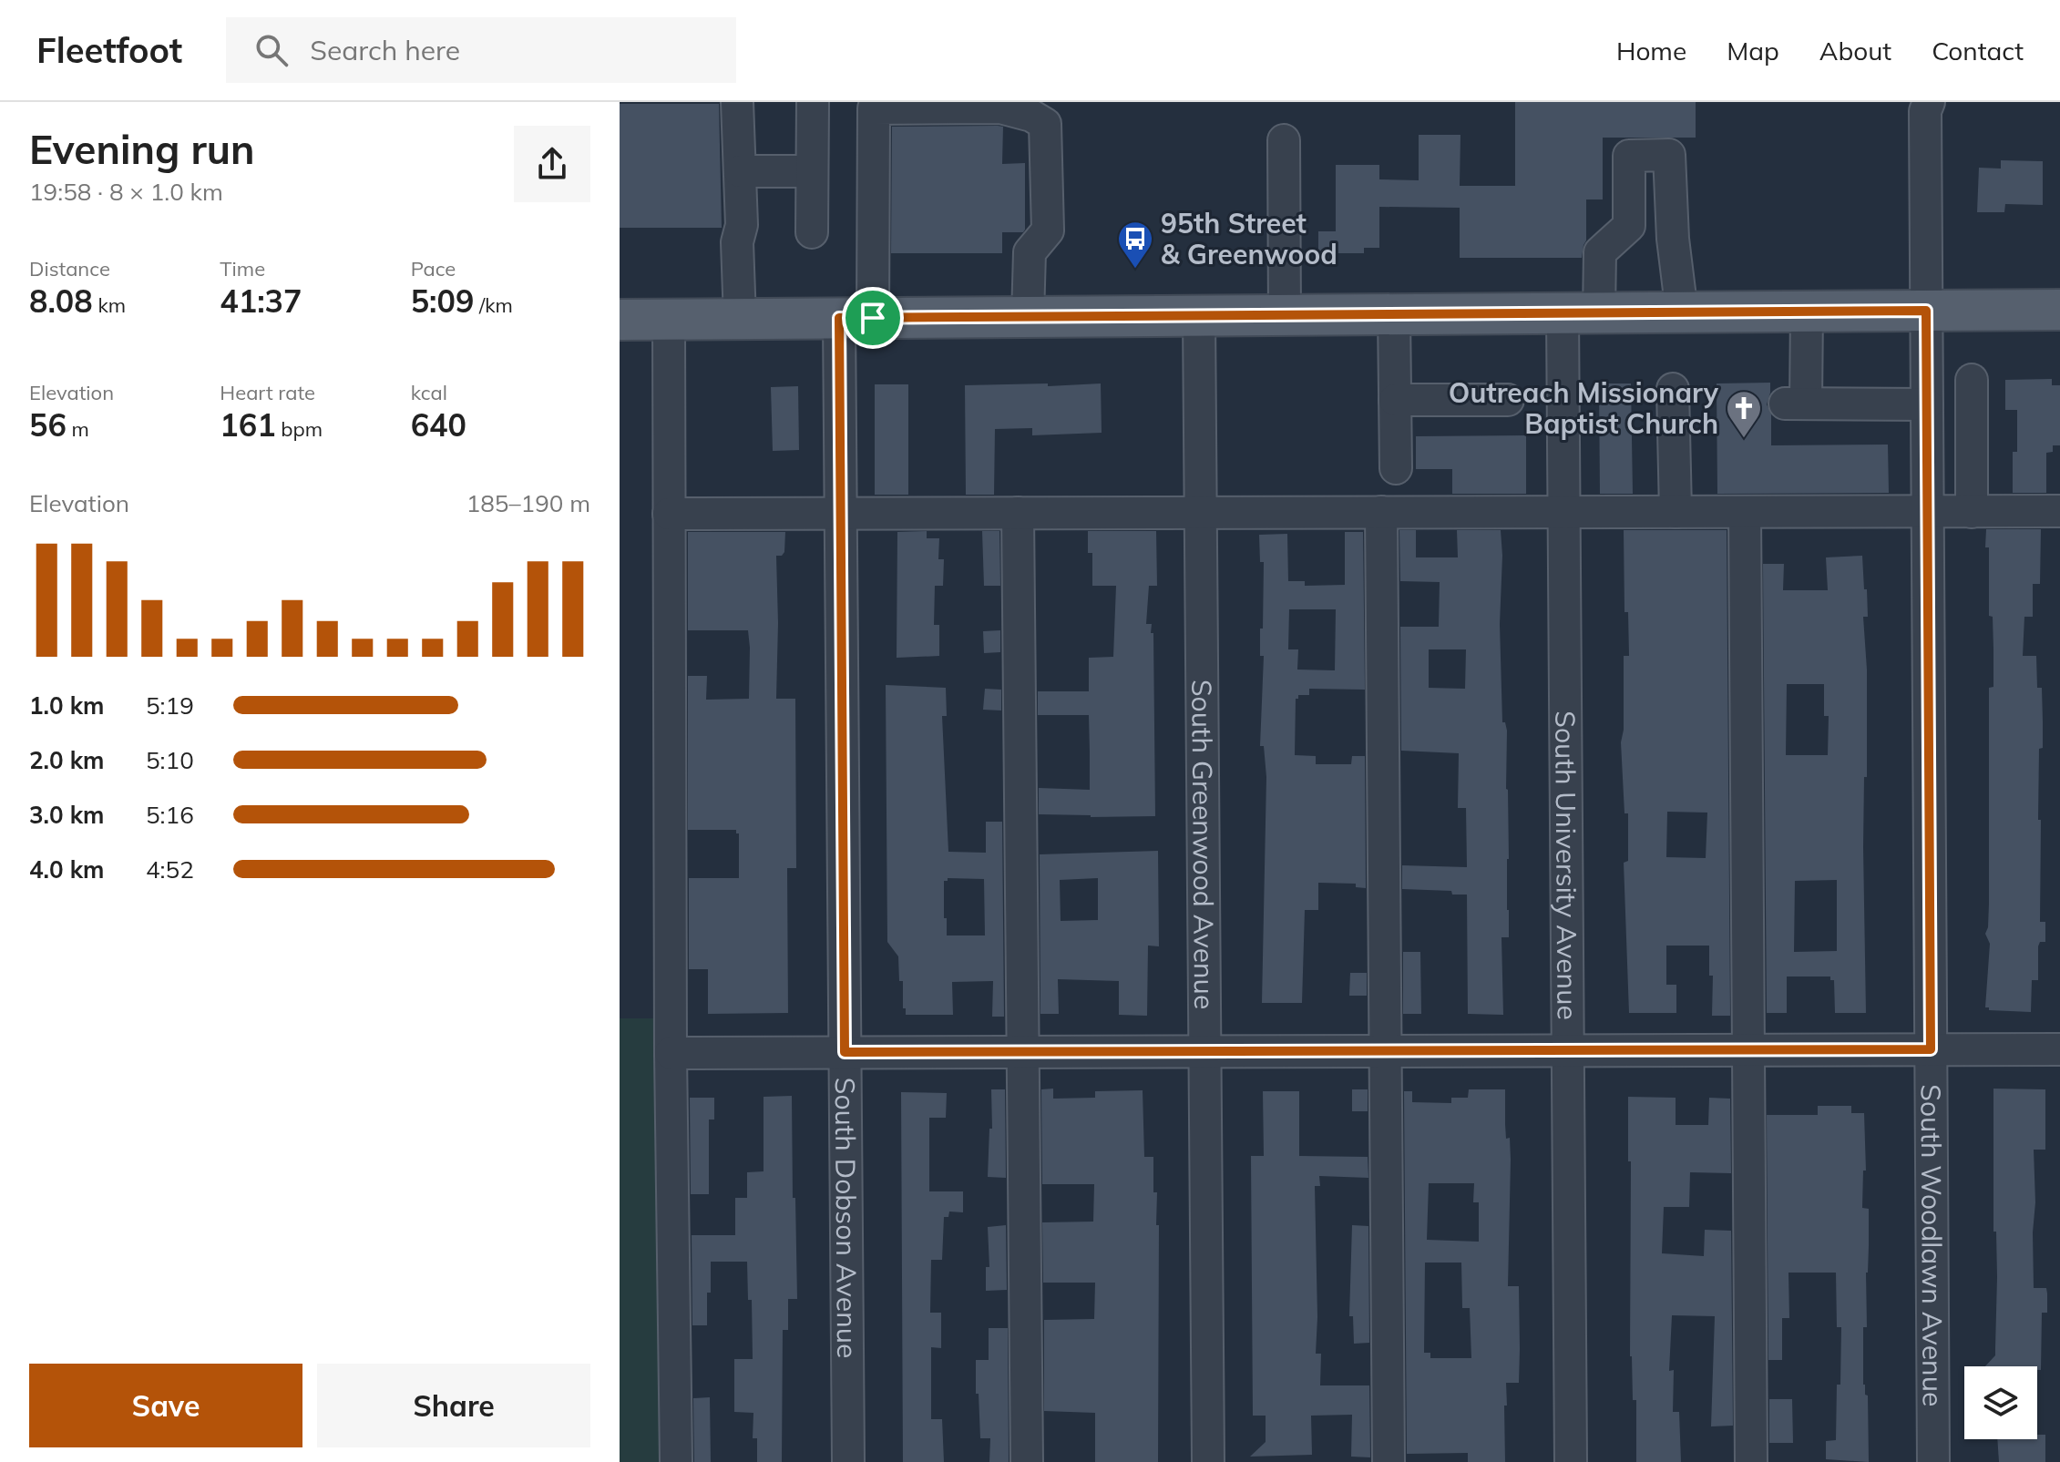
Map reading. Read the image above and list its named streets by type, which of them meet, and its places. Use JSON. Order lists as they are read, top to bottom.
{
  "streets": {
    "street": [
      "South Greenwood Avenue",
      "South University Avenue",
      "South Dobson Avenue",
      "South Woodlawn Avenue"
    ]
  },
  "places": {
    "bus stop": ["95th Street & Greenwood"],
    "church": ["Outreach Missionary Baptist Church"]
  },
  "page": {
    "header": "Fleetfoot",
    "search": "Search here",
    "nav": [
      "Home",
      "Map",
      "About",
      "Contact"
    ],
    "heading": ["Evening run", "19:58 · 8 × 1.0 km"],
    "stats": [
      ["Distance", "8.08 km"],
      ["Time", "41:37"],
      ["Pace", "5:09 /km"],
      ["Elevation", "56 m"],
      ["Heart rate", "161 bpm"],
      ["kcal", "640"]
    ],
    "chart": ["Elevation", "185–190 m"],
    "list": [
      {
        "name": "1.0 km",
        "note": "5:19"
      },
      {
        "name": "2.0 km",
        "note": "5:10"
      },
      {
        "name": "3.0 km",
        "note": "5:16"
      },
      {
        "name": "4.0 km",
        "note": "4:52"
      }
    ],
    "buttons": ["Save", "Share"]
  }
}
